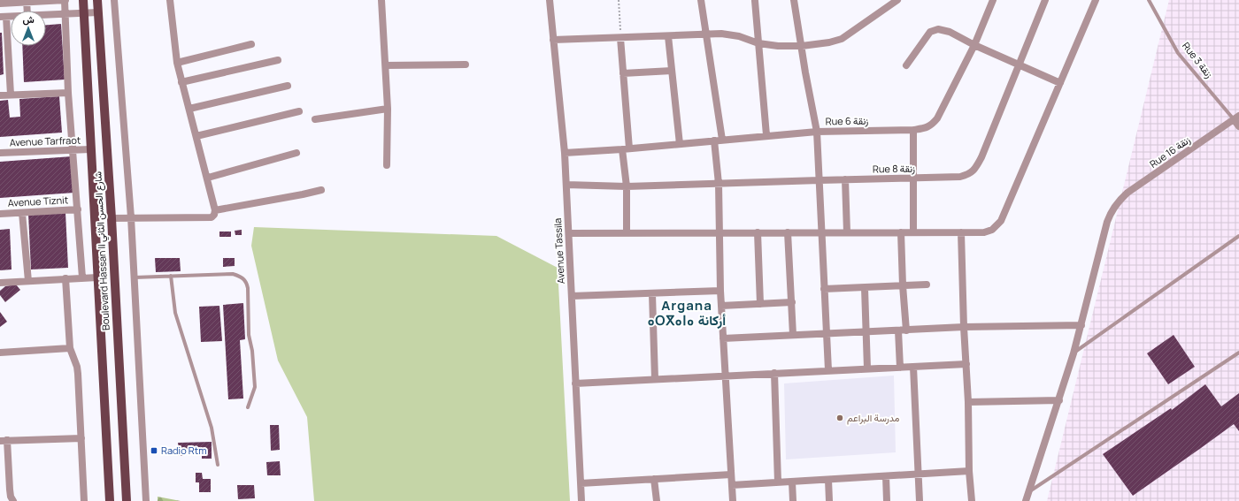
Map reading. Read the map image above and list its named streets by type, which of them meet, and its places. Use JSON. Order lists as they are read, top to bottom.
{
  "streets": {
    "main road": ["Boulevard Hassan II شارع الحسن الثاني"],
    "street": [
      "Rue 3 زنقة",
      "Rue 6 زنقة",
      "Avenue Tarfraot",
      "Rue 16 زنقة",
      "Rue 8 زنقة",
      "Avenue Tiznit",
      "Avenue Tassila"
    ]
  },
  "crossings": [
    ["Rue 3 زنقة", "Rue 16 زنقة"],
    ["Rue 6 زنقة", "Avenue Tassila"],
    ["Avenue Tarfraot", "Boulevard Hassan II شارع الحسن الثاني"],
    ["Rue 8 زنقة", "Avenue Tassila"]
  ],
  "districts": ["Argana ⴰⵔⴳⴰⵏⴰ أركانة"],
  "places": {
    "other": ["مدرسة البراعم"],
    "transit": ["Radio Rtm"]
  },
  "north": "top"
}
